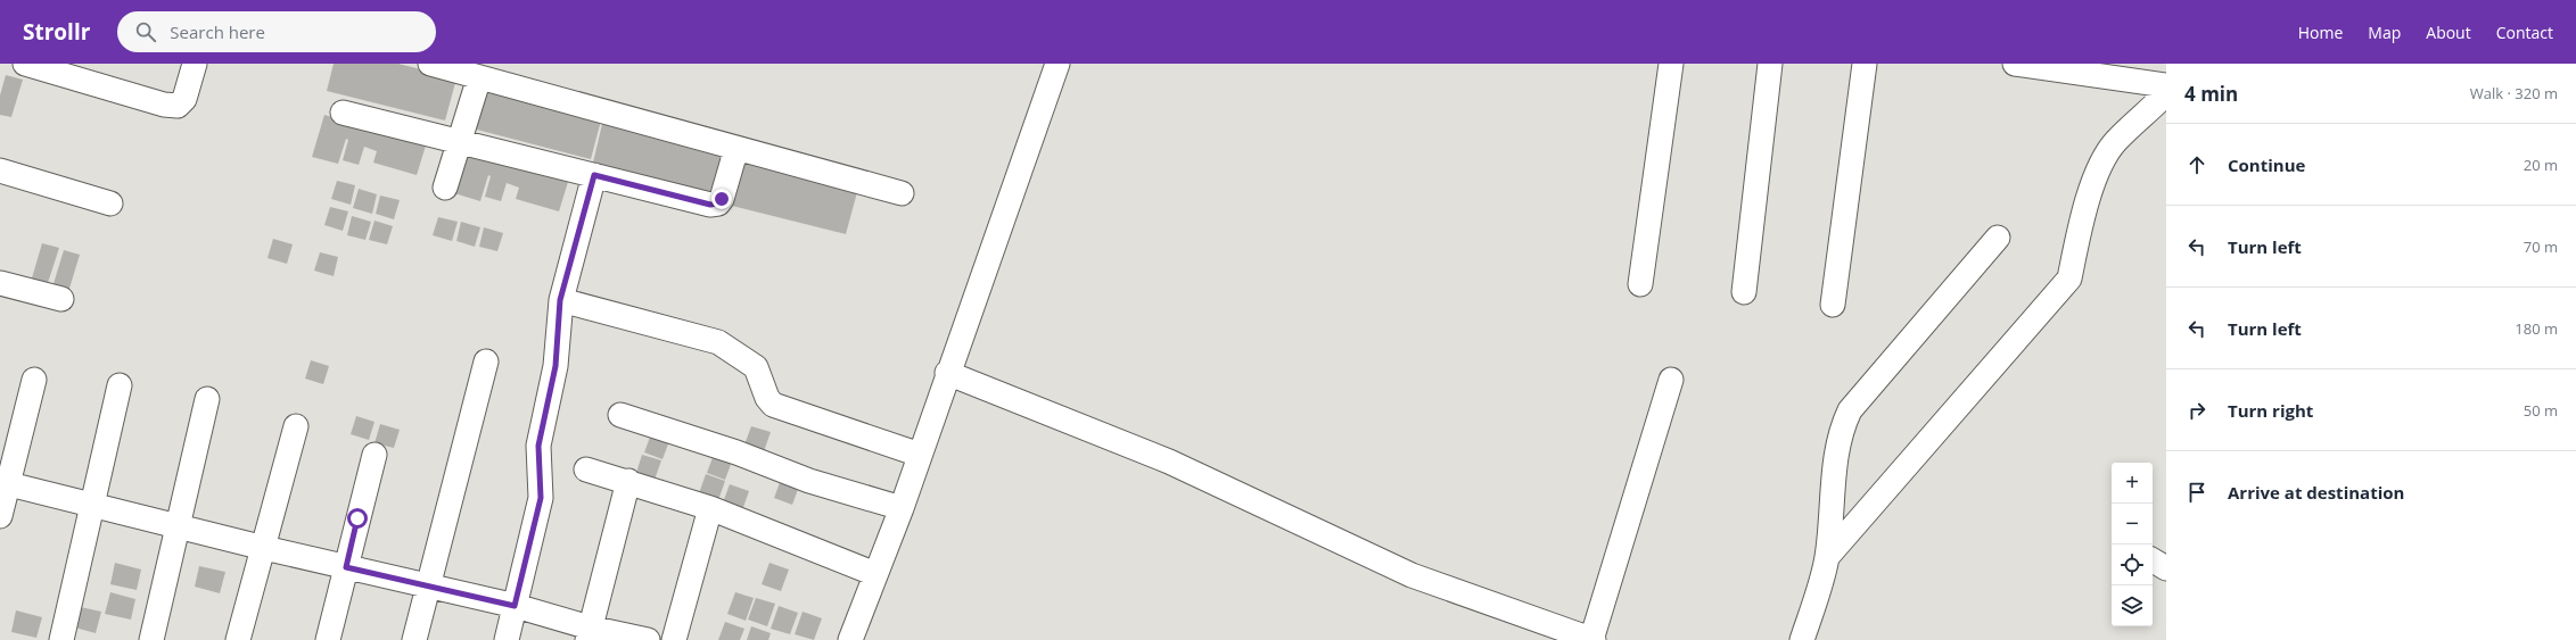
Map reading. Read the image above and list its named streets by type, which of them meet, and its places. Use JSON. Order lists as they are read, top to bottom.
{
  "page": {
    "header": "Strollr",
    "search": "Search here",
    "nav": [
      "Home",
      "Map",
      "About",
      "Contact"
    ],
    "heading": ["4 min", "Walk · 320 m"],
    "list": [
      ["Continue", "20 m"],
      ["Turn left", "70 m"],
      ["Turn left", "180 m"],
      ["Turn right", "50 m"],
      "Arrive at destination"
    ],
    "map_buttons": ["+", "−"]
  }
}
